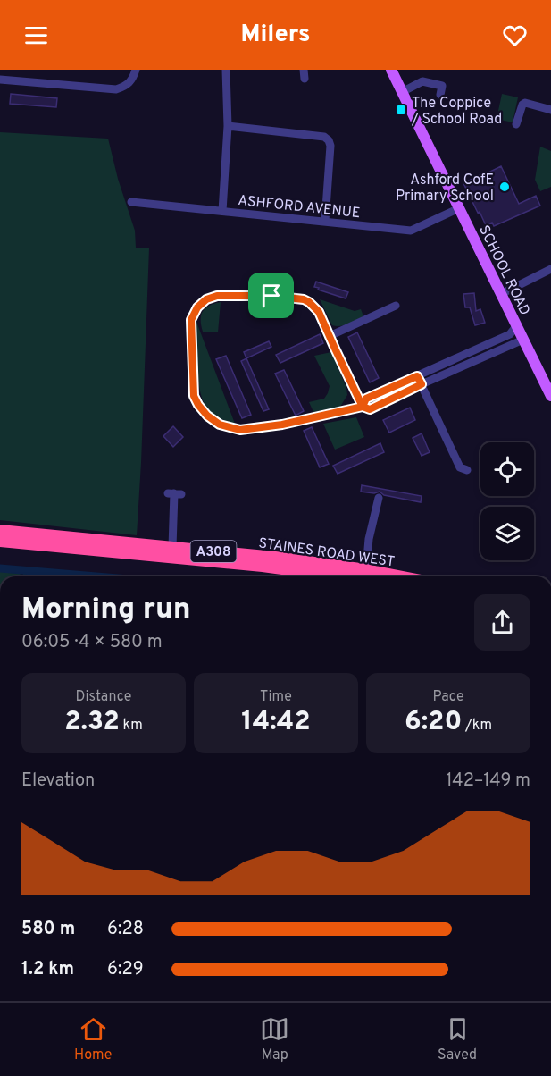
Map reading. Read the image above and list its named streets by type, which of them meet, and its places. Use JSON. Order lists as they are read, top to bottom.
{
  "streets": {
    "highway": ["A308", "STAINES ROAD WEST"],
    "main road": ["SCHOOL ROAD"],
    "street": ["ASHFORD AVENUE"]
  },
  "crossings": [
    ["ASHFORD AVENUE", "SCHOOL ROAD"]
  ],
  "places": {
    "transit": ["The Coppice / School Road"],
    "other": ["Ashford CofE Primary School"]
  },
  "page": {
    "header": "Milers",
    "heading": ["Morning run", "06:05 · 4 × 580 m"],
    "stats": [
      ["Distance", "2.32 km"],
      ["Time", "14:42"],
      ["Pace", "6:20 /km"]
    ],
    "chart": ["Elevation", "142–149 m"],
    "list": [
      {
        "name": "580 m",
        "note": "6:28"
      },
      {
        "name": "1.2 km",
        "note": "6:29"
      }
    ],
    "tabs": ["Home", "Map", "Saved"]
  }
}
